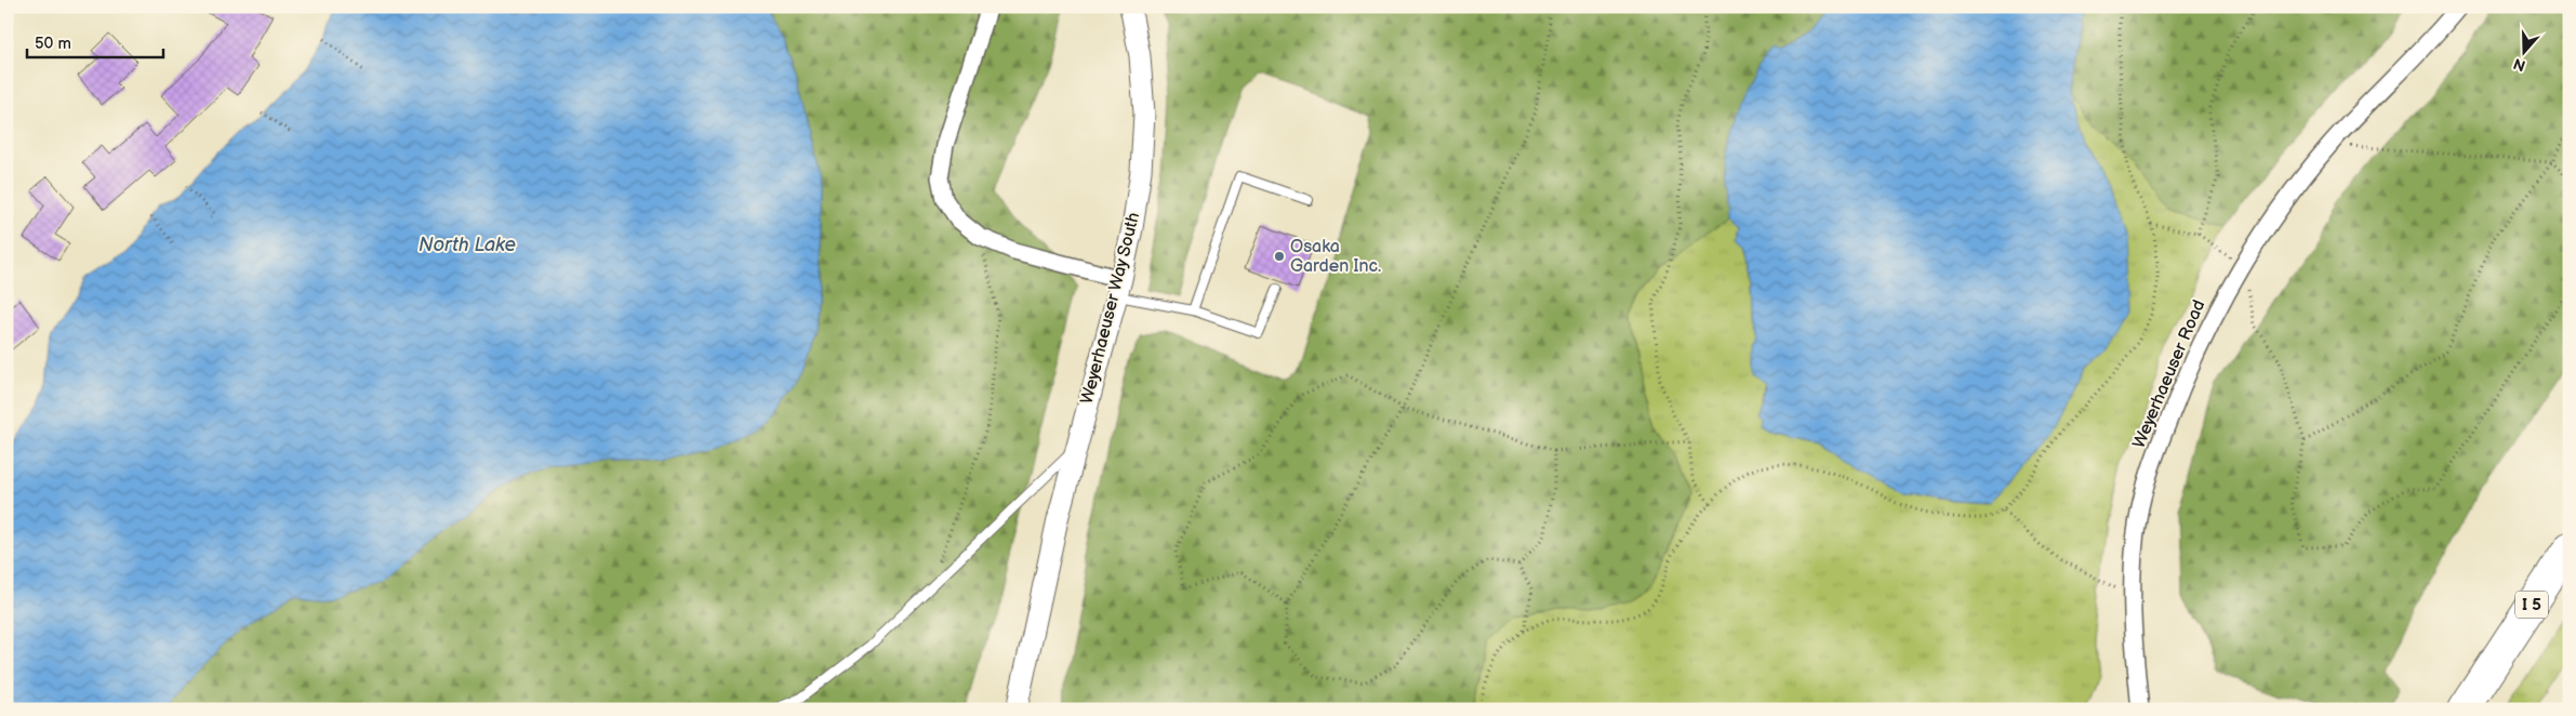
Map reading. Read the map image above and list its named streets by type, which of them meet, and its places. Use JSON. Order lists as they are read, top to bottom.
{
  "streets": {
    "highway": ["I 5"],
    "street": ["Weyerhaeuser Way South", "Weyerhaeuser Road"]
  },
  "water": ["North Lake"],
  "places": ["Osaka Garden Inc."],
  "scale_bar": "50 m",
  "north": "bottom"
}
